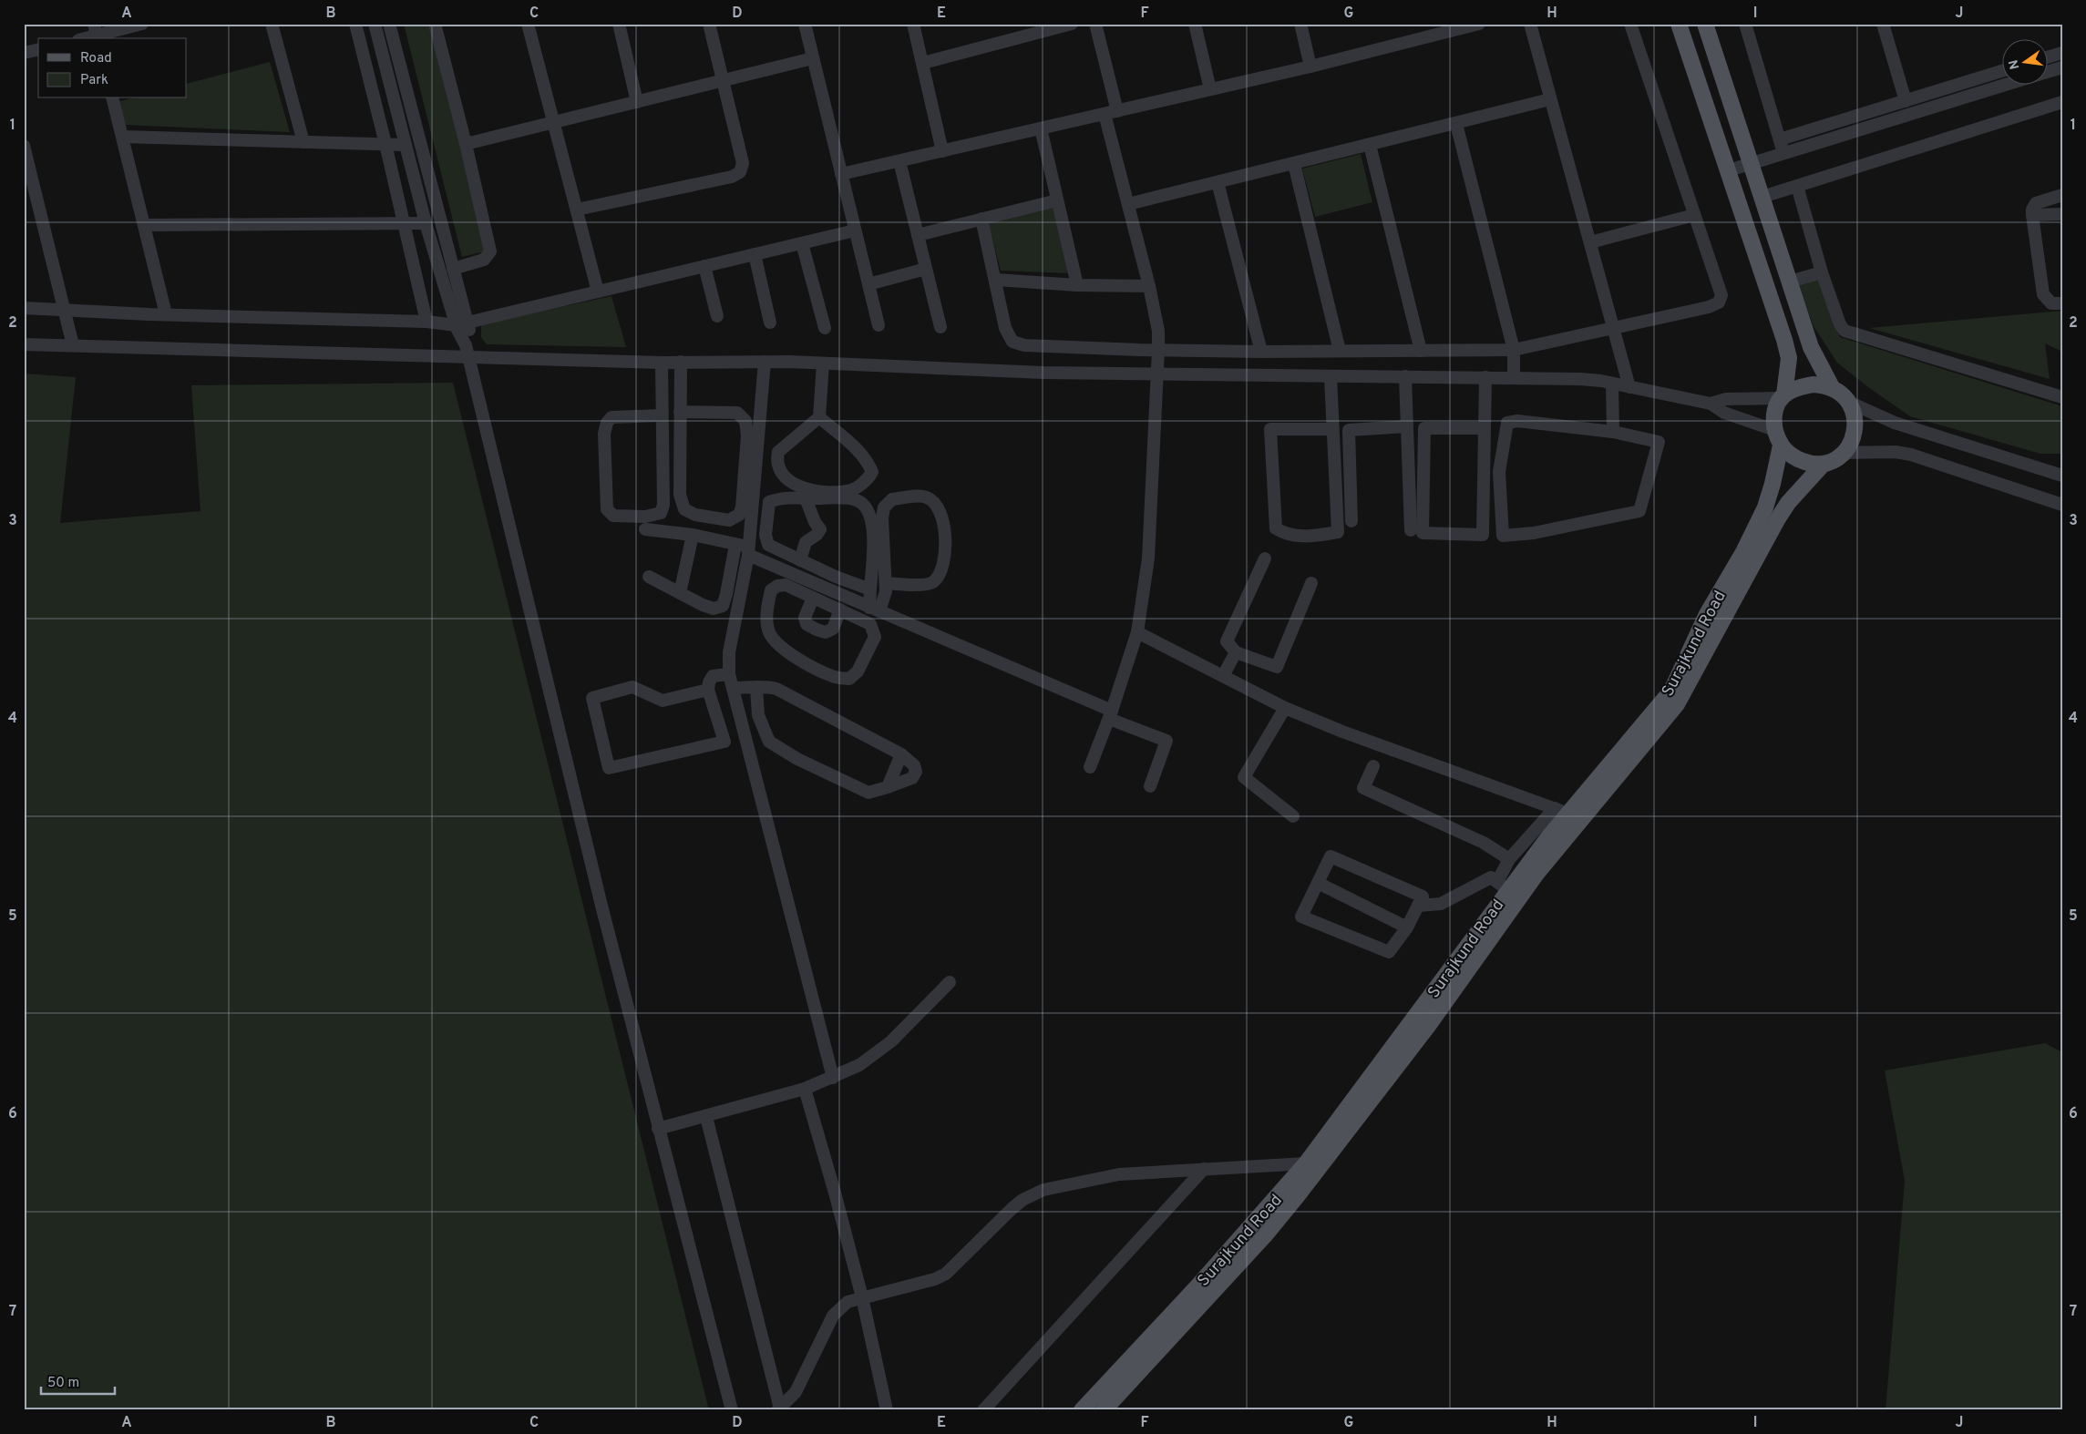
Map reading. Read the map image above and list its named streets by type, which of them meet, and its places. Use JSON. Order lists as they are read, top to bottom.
{
  "streets": {
    "main road": ["Surajkund Road"]
  },
  "legend": ["Road", "Park"],
  "scale_bar": "50 m",
  "north": "left",
  "grid": {
    "columns": [
      "A",
      "B",
      "C",
      "D",
      "E",
      "F",
      "G",
      "H",
      "I",
      "J"
    ],
    "rows": [
      "1",
      "2",
      "3",
      "4",
      "5",
      "6",
      "7"
    ]
  }
}
